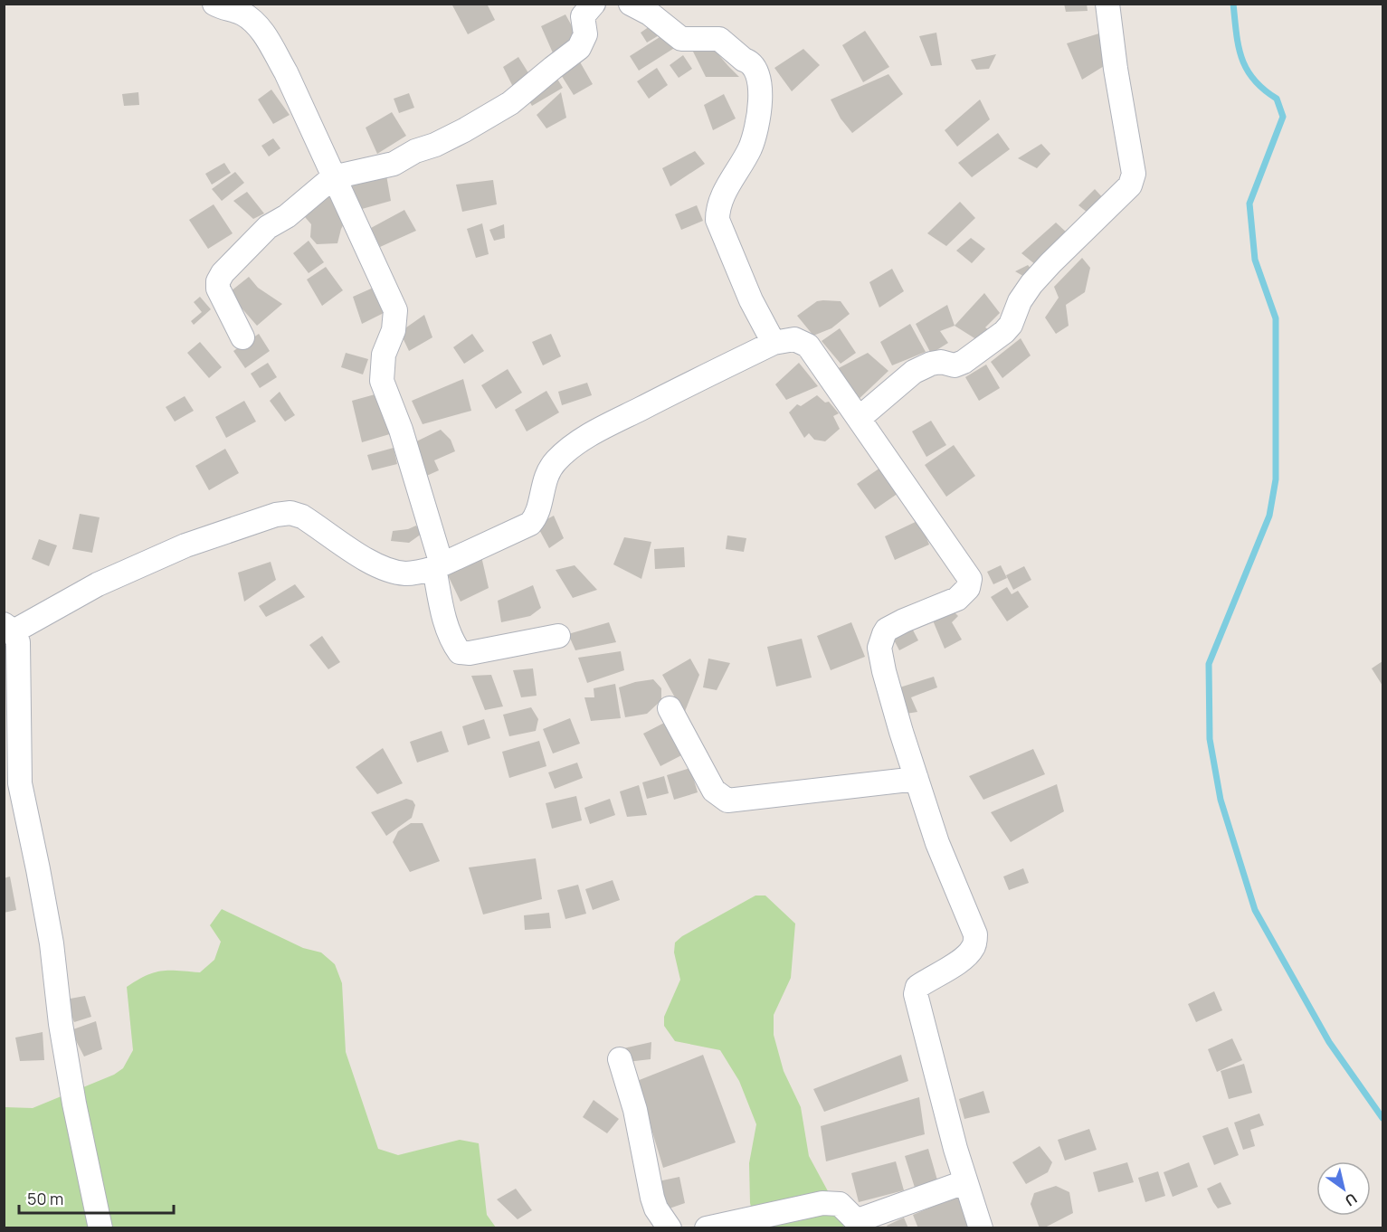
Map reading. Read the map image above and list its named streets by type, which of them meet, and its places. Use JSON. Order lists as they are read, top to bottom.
{
  "scale_bar": "50 m",
  "north": "bottom right"
}
